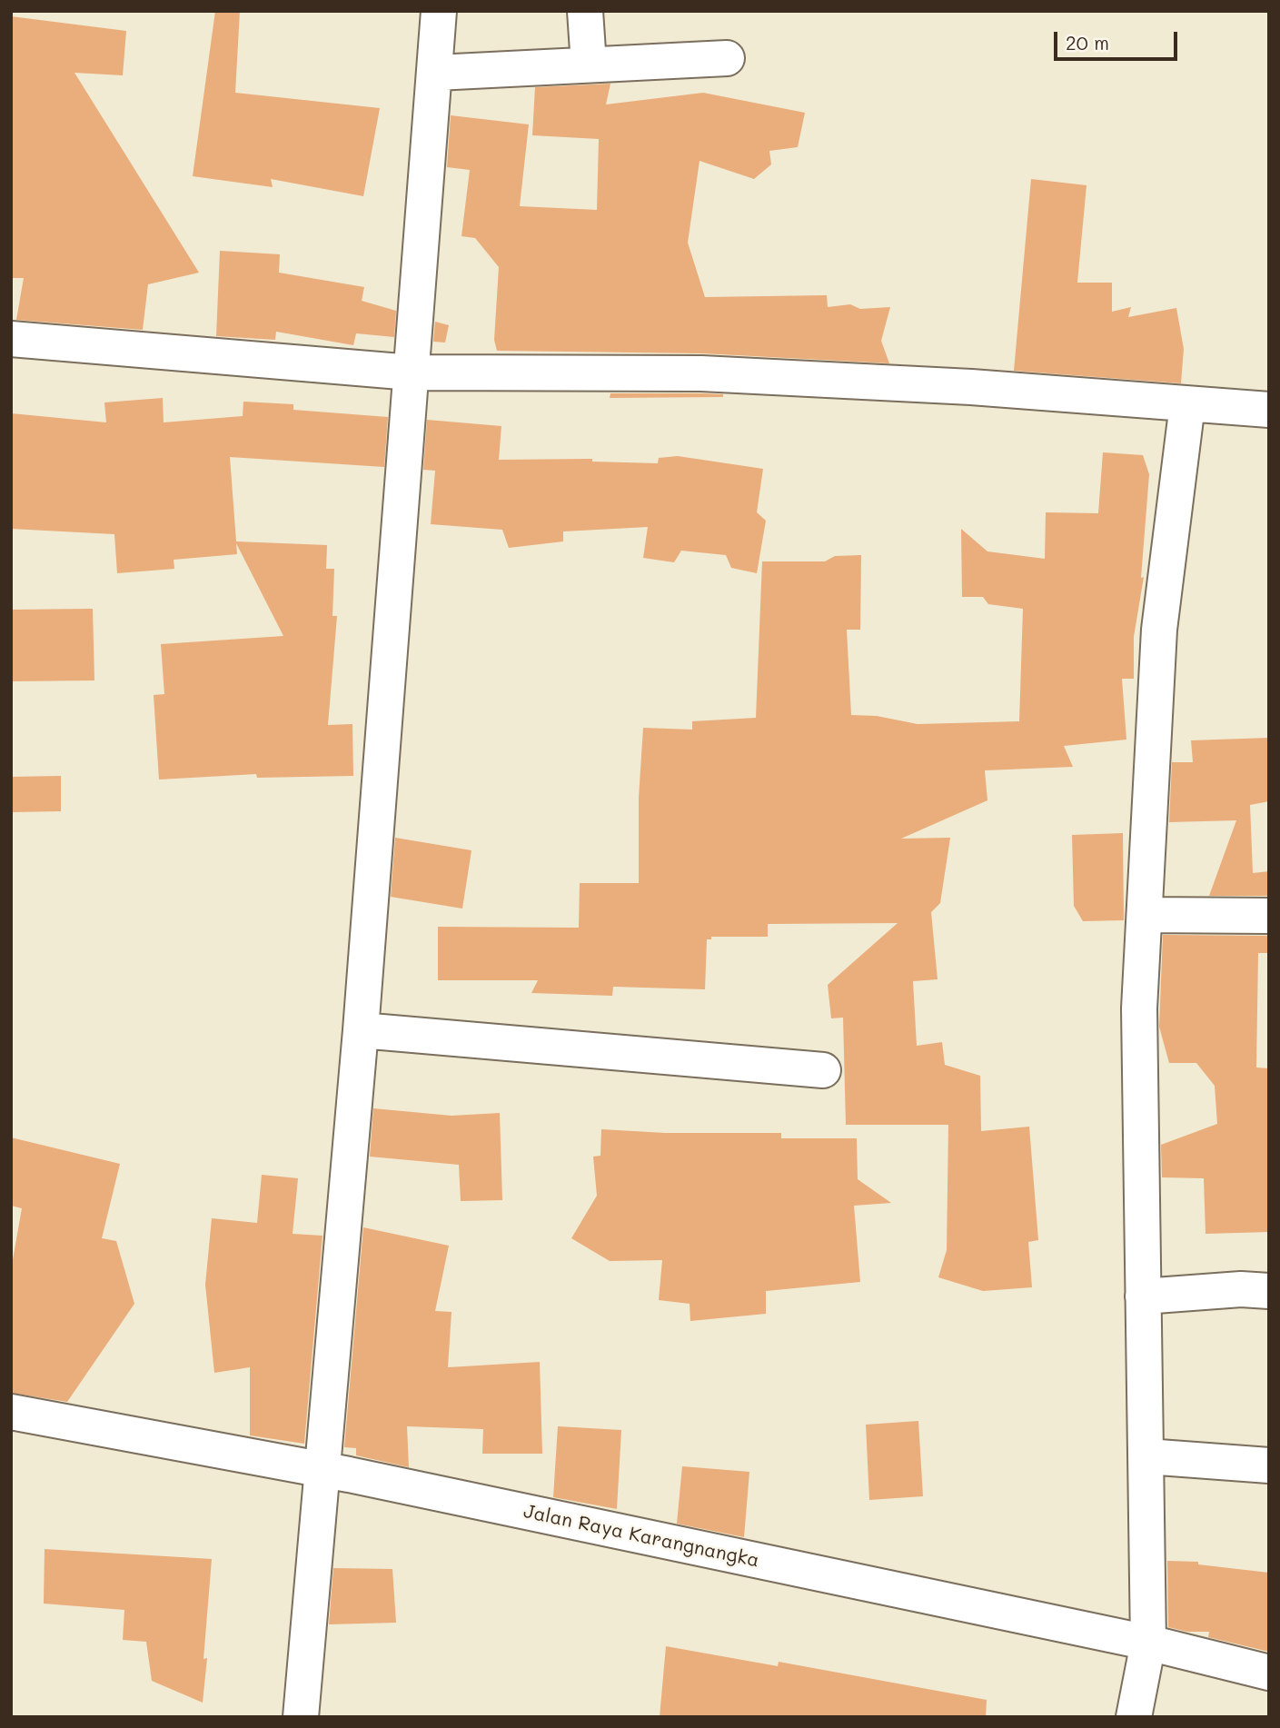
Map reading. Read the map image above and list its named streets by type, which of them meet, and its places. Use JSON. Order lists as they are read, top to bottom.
{
  "streets": {
    "street": ["Jalan Raya Karangnangka"]
  },
  "scale_bar": "20 m"
}
